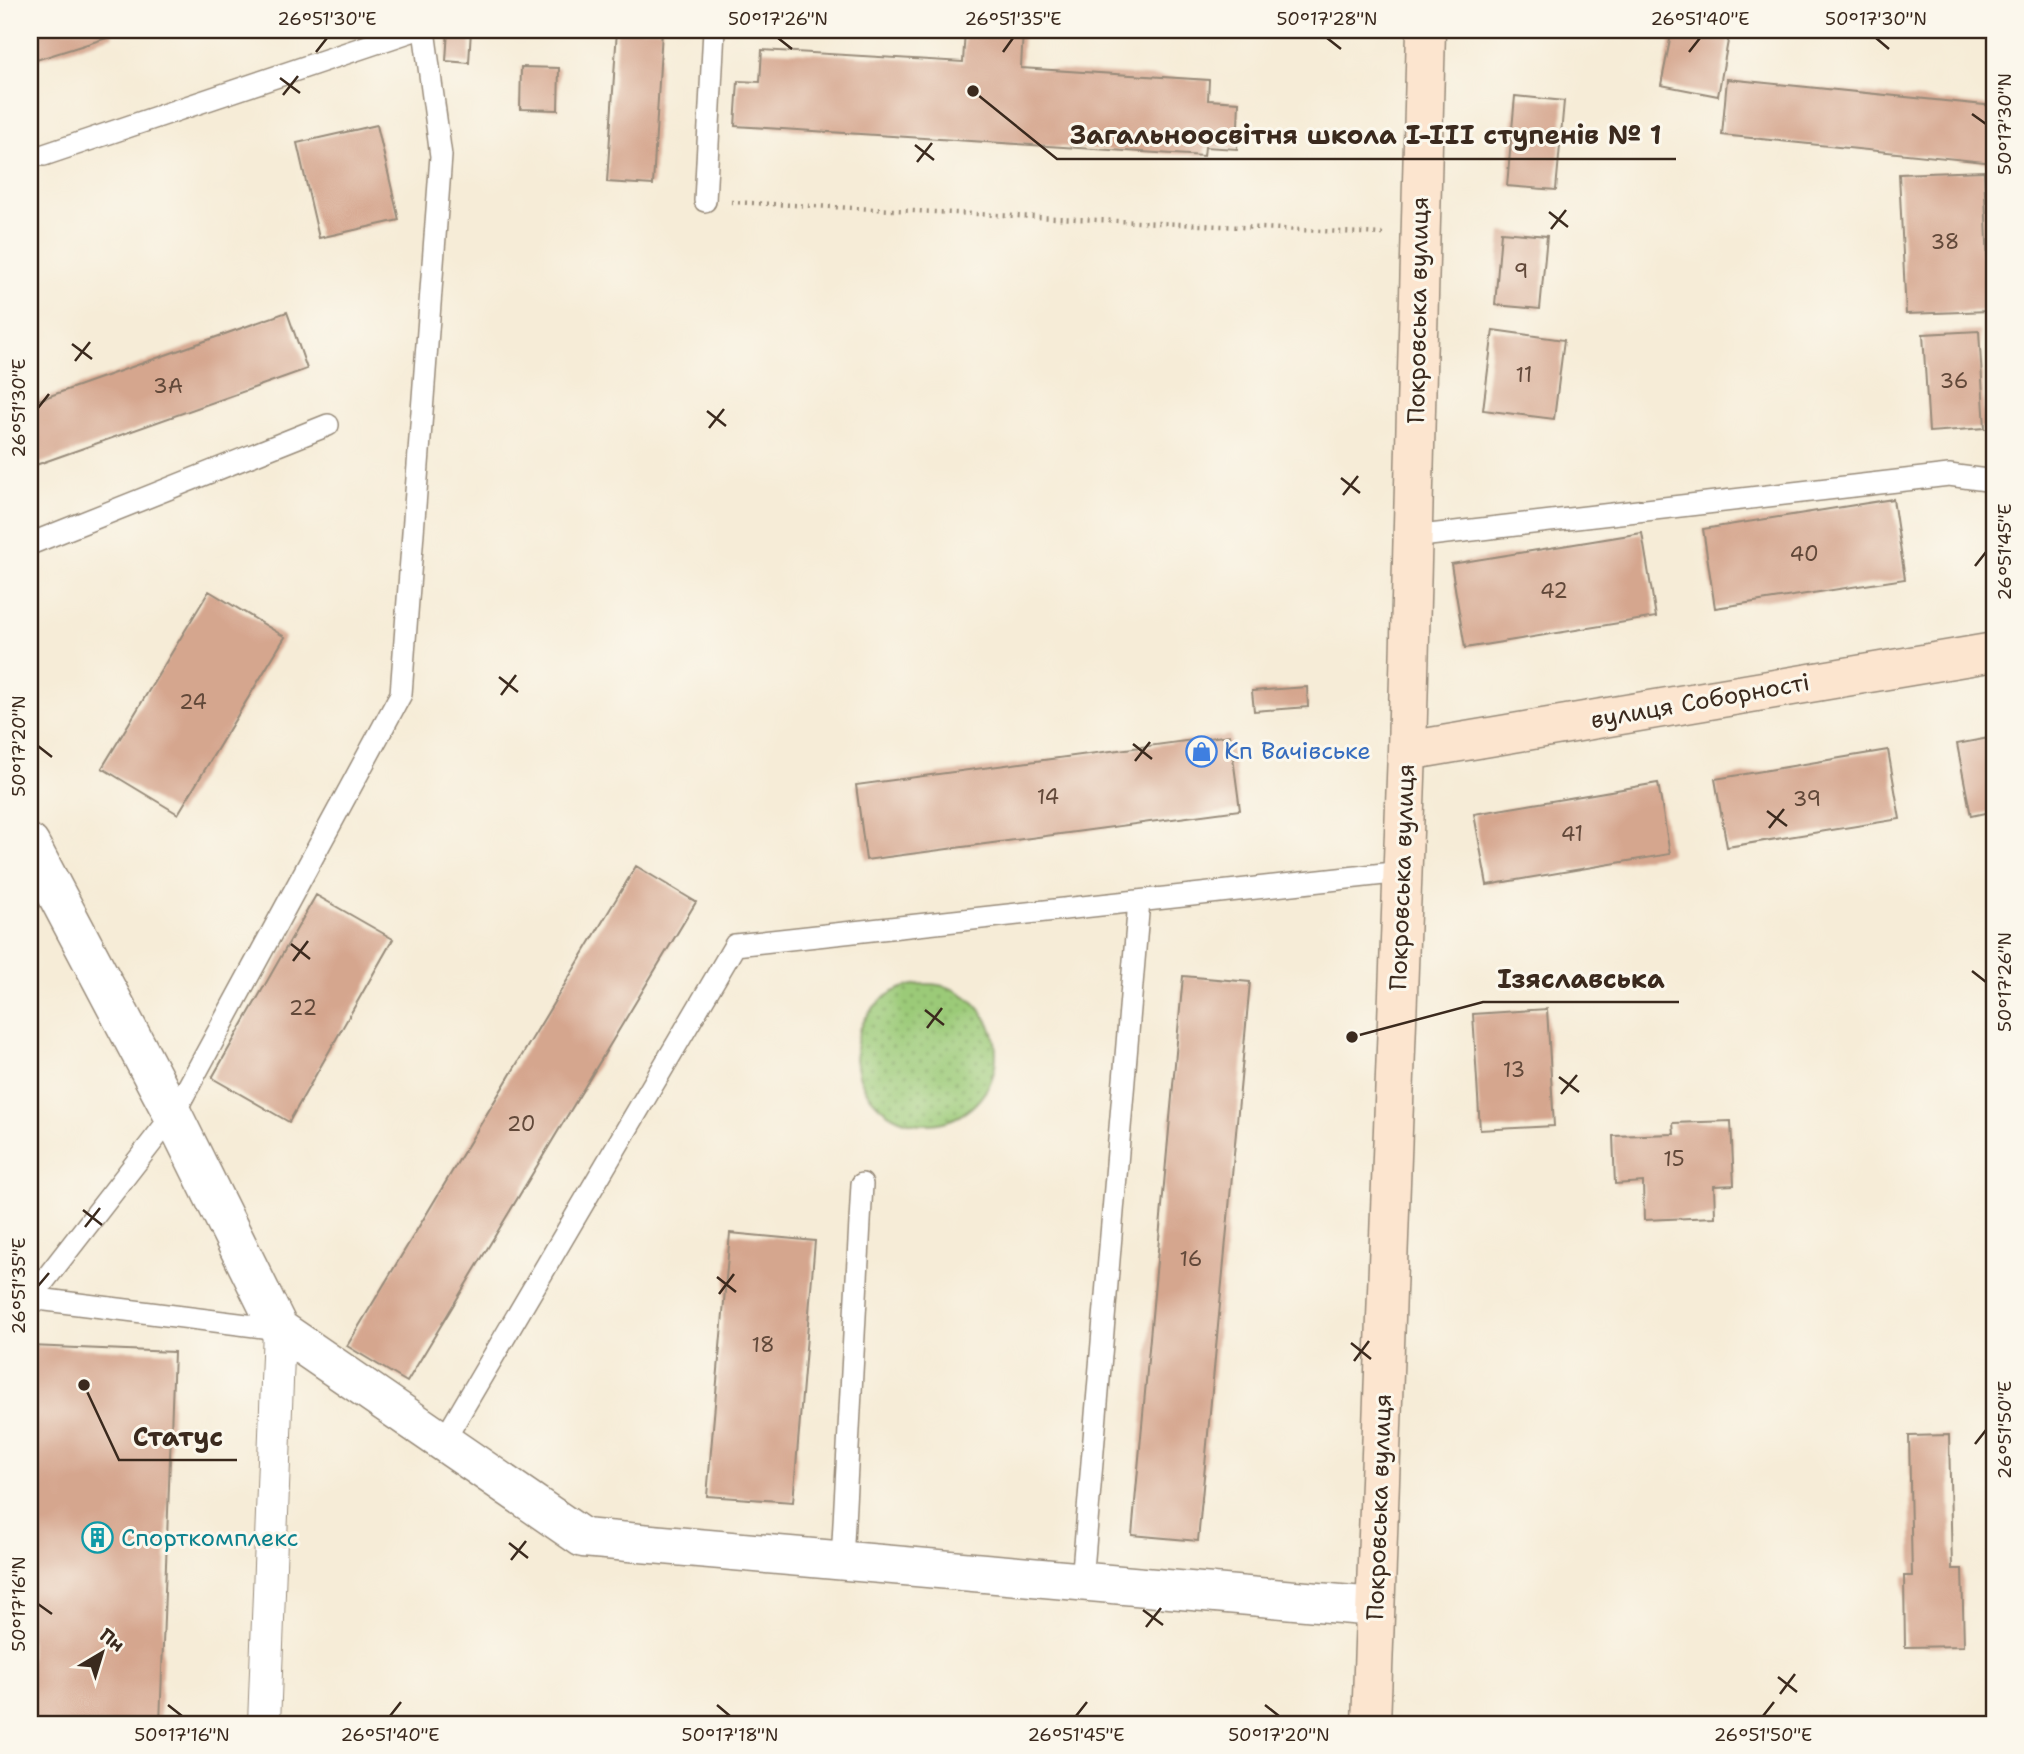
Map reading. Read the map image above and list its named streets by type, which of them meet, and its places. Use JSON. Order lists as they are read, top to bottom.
{
  "streets": {
    "main road": ["Покровська вулиця", "вулиця Соборності"]
  },
  "crossings": [
    ["Покровська вулиця", "вулиця Соборності"]
  ],
  "places": {
    "other": ["Загальноосвітня школа І-ІІІ ступенів № 1", "Ізяславська", "Статус"],
    "shop": ["Кп Вачівське"],
    "building": ["Спорткомплекс"]
  },
  "house_numbers": [
    "38",
    "9",
    "11",
    "36",
    "3А",
    "40",
    "42",
    "24",
    "14",
    "39",
    "41",
    "22",
    "13",
    "20",
    "15",
    "16",
    "18"
  ],
  "north": "top right",
  "coordinates": [
    "26°51'30\"E",
    "50°17'26\"N",
    "26°51'35\"E",
    "50°17'28\"N",
    "26°51'40\"E",
    "50°17'30\"N",
    "26°51'45\"E",
    "50°17'20\"N",
    "26°51'50\"E",
    "50°17'16\"N",
    "50°17'18\"N"
  ]
}
